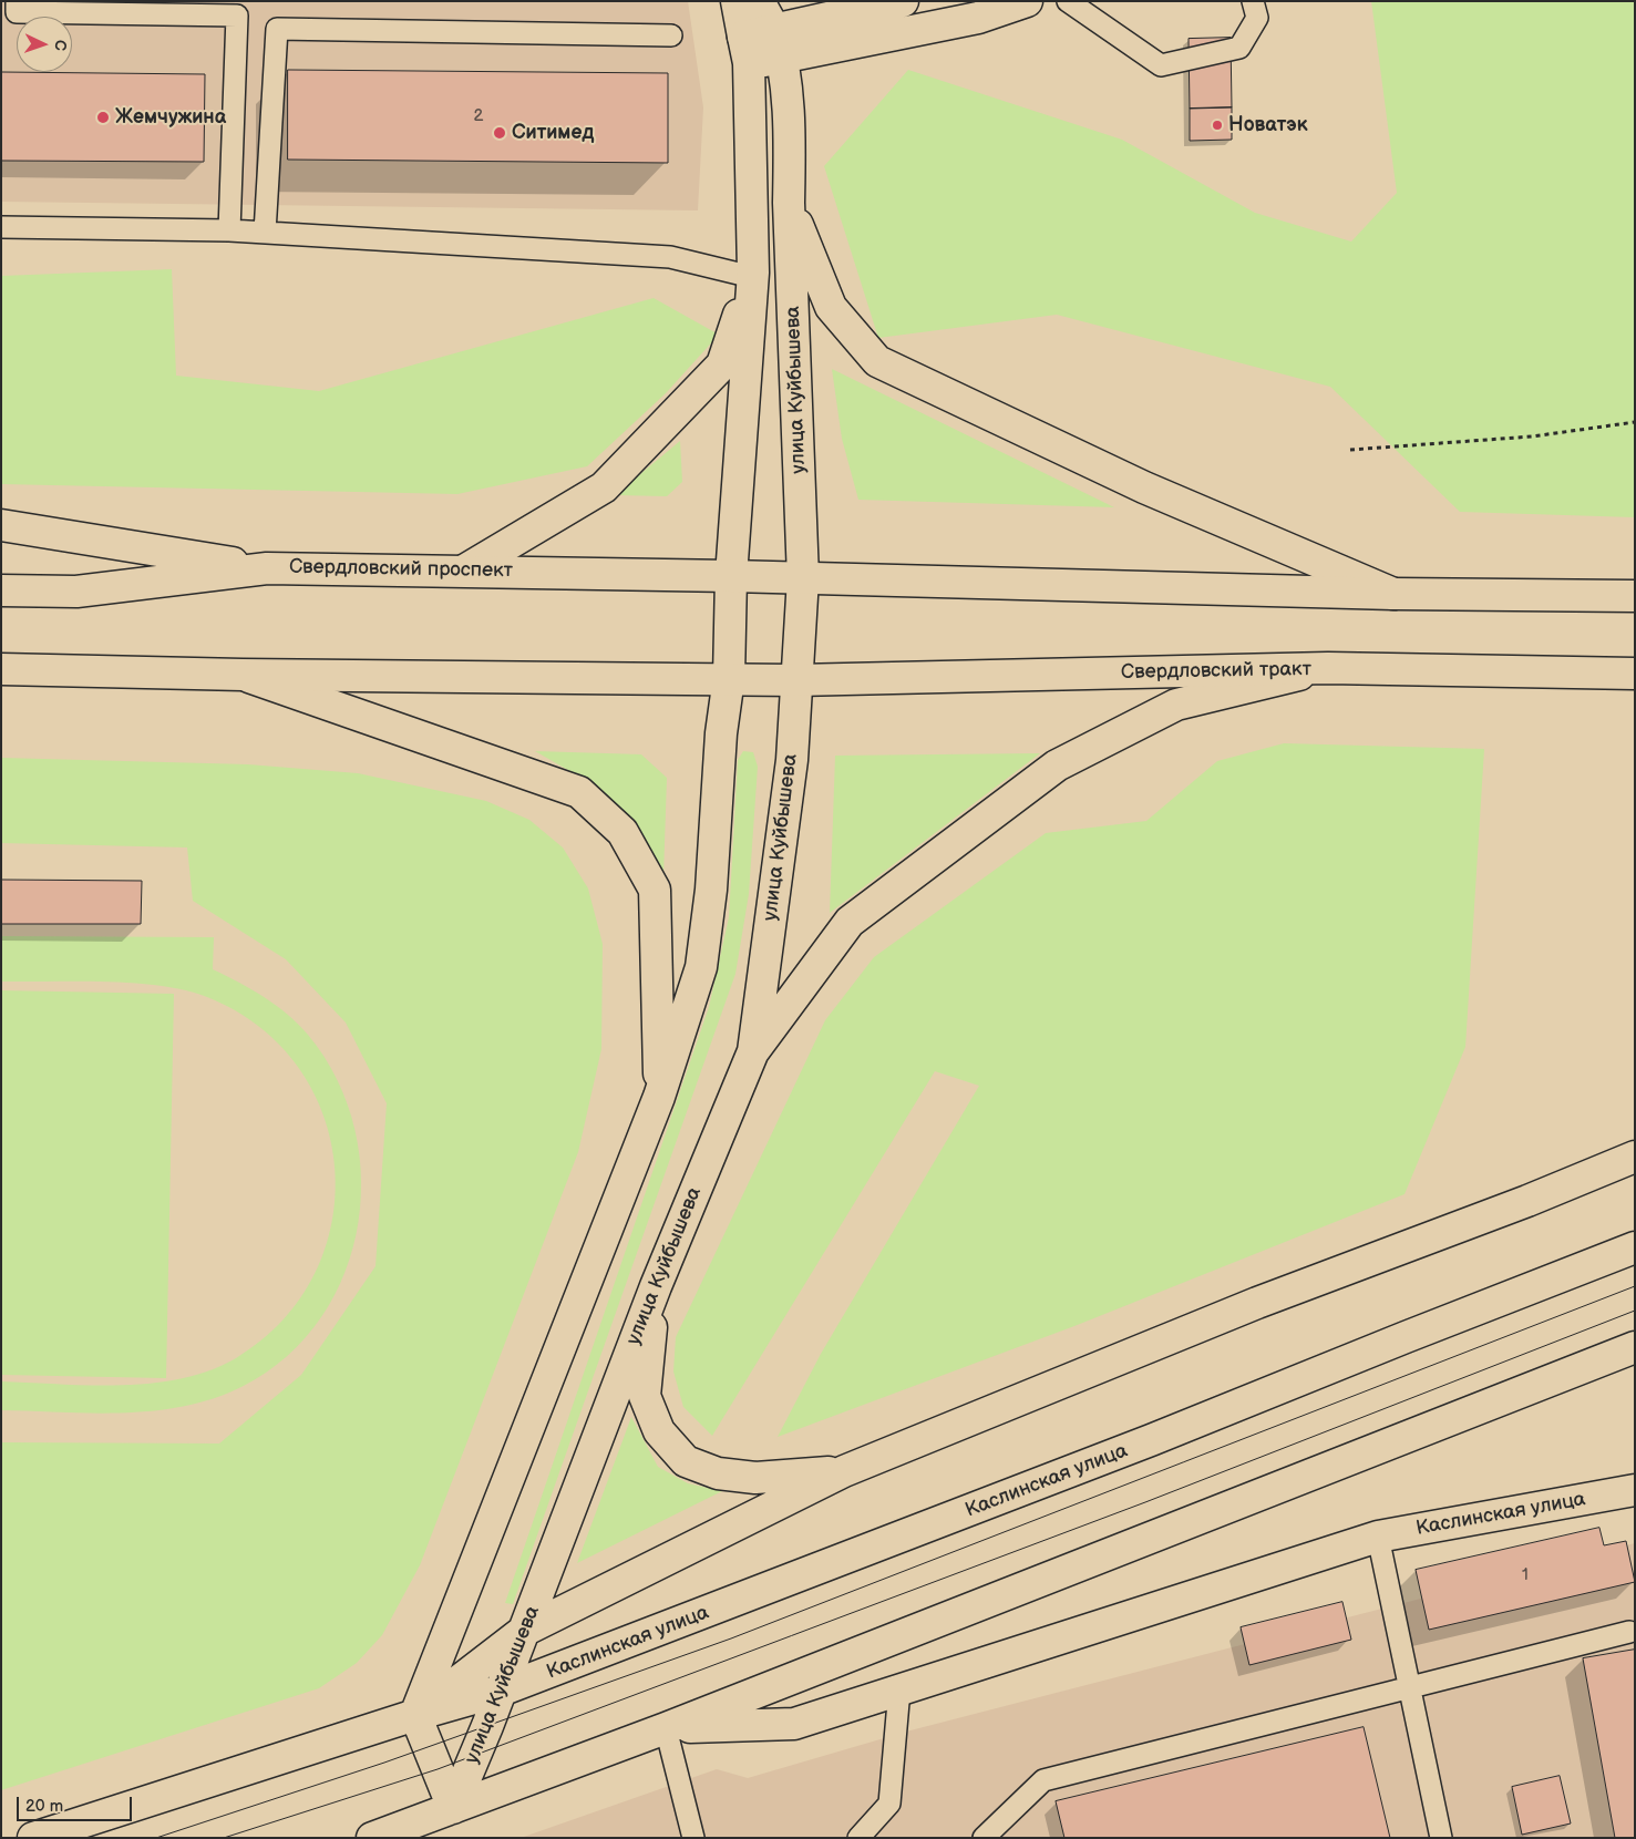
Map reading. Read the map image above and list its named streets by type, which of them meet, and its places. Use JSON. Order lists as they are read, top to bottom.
{
  "streets": {
    "main road": [
      "улица Куйбышева",
      "Свердловский проспект",
      "Свердловский тракт",
      "Каслинская улица"
    ]
  },
  "crossings": [
    ["улица Куйбышева", "Свердловский проспект"],
    ["улица Куйбышева", "Свердловский тракт"],
    ["улица Куйбышева", "Каслинская улица"]
  ],
  "places": ["Жемчужина", "Новатэк", "Ситимед"],
  "house_numbers": ["2", "1"],
  "scale_bar": "20 m",
  "north": "right"
}
